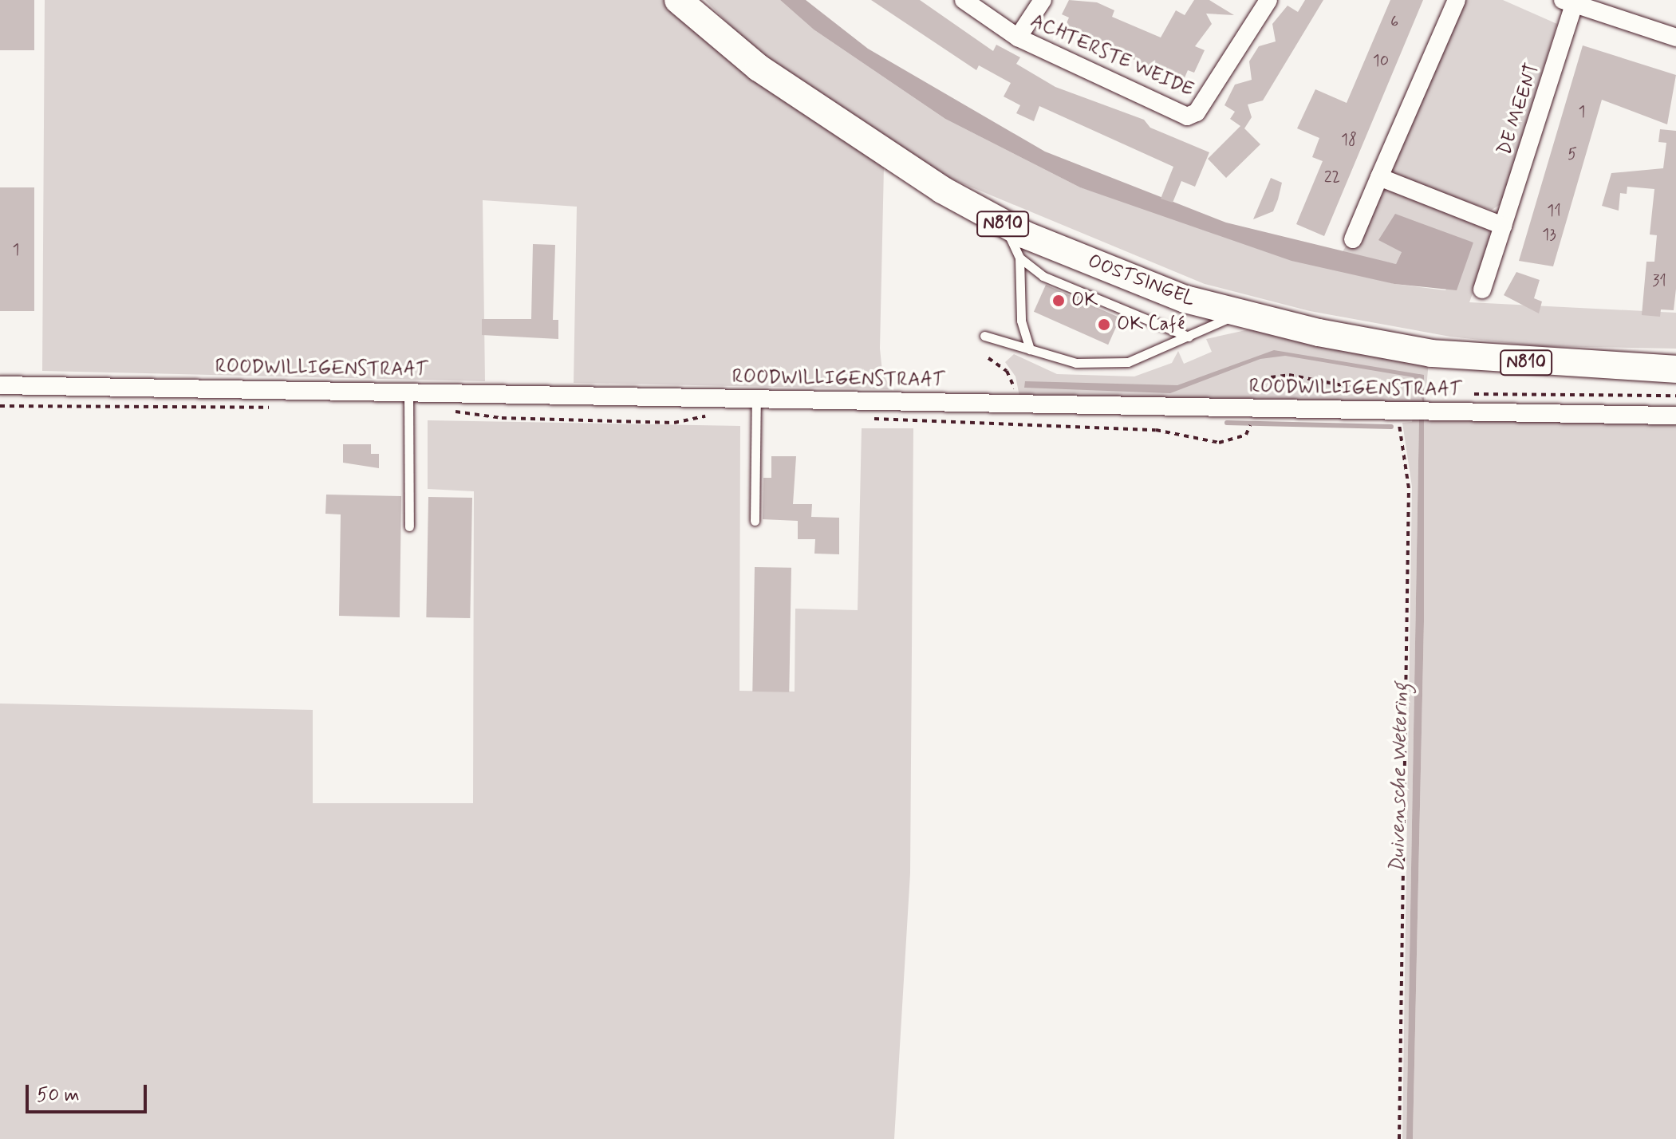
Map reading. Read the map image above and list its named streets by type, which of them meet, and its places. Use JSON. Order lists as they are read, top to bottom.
{
  "streets": {
    "main road": ["N810", "OOSTSINGEL"],
    "street": ["ACHTERSTE WEIDE", "DE MEENT", "ROODWILLIGENSTRAAT"]
  },
  "water": ["Duivensche Wetering"],
  "places": ["OK", "OK Café"],
  "house_numbers": [
    "6",
    "10",
    "1",
    "18",
    "5",
    "22",
    "11",
    "13",
    "1",
    "31"
  ],
  "scale_bar": "50 m"
}
